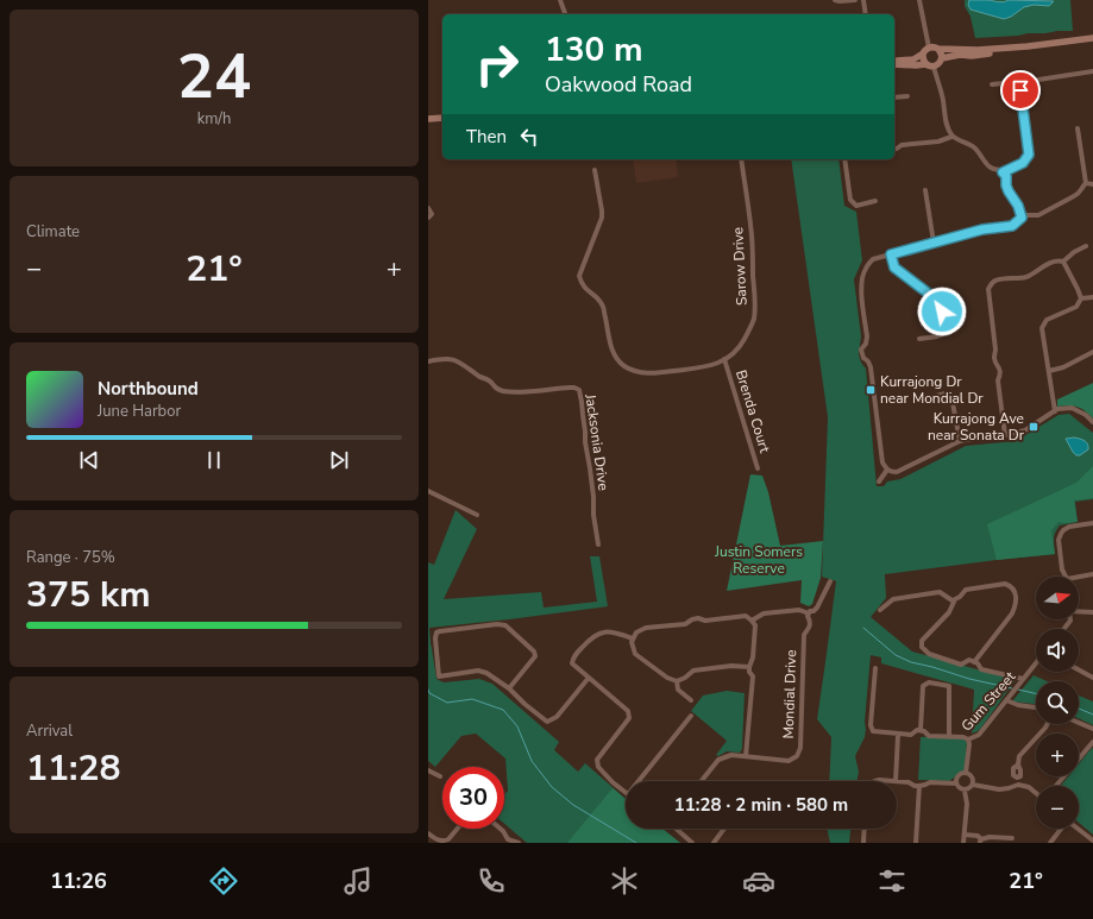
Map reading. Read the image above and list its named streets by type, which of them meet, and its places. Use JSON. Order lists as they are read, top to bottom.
{
  "streets": {
    "street": [
      "Sarow Drive",
      "Brenda Court",
      "Jacksonia Drive",
      "Mondial Drive",
      "Gum Street"
    ]
  },
  "crossings": [
    ["Sarow Drive", "Brenda Court"]
  ],
  "parks": ["Justin Somers Reserve"],
  "places": {
    "transit": ["Kurrajong Dr near Mondial Dr", "Kurrajong Ave near Sonata Dr"]
  },
  "north": "right",
  "page": {
    "tile": [
      ["24", "km/h"],
      "Climate",
      ["Range · 75%", "375 km"],
      ["Arrival", "11:28"]
    ],
    "turn": ["130 m", "Oakwood Road"],
    "then": "Then",
    "heat": ["−", "21°", "+"],
    "song": ["Northbound", "June Harbor"],
    "map_buttons": ["+", "−"],
    "limit": "30",
    "trip": "11:28 · 2 min · 580 m",
    "tabs": ["11:26", "21°"]
  }
}
